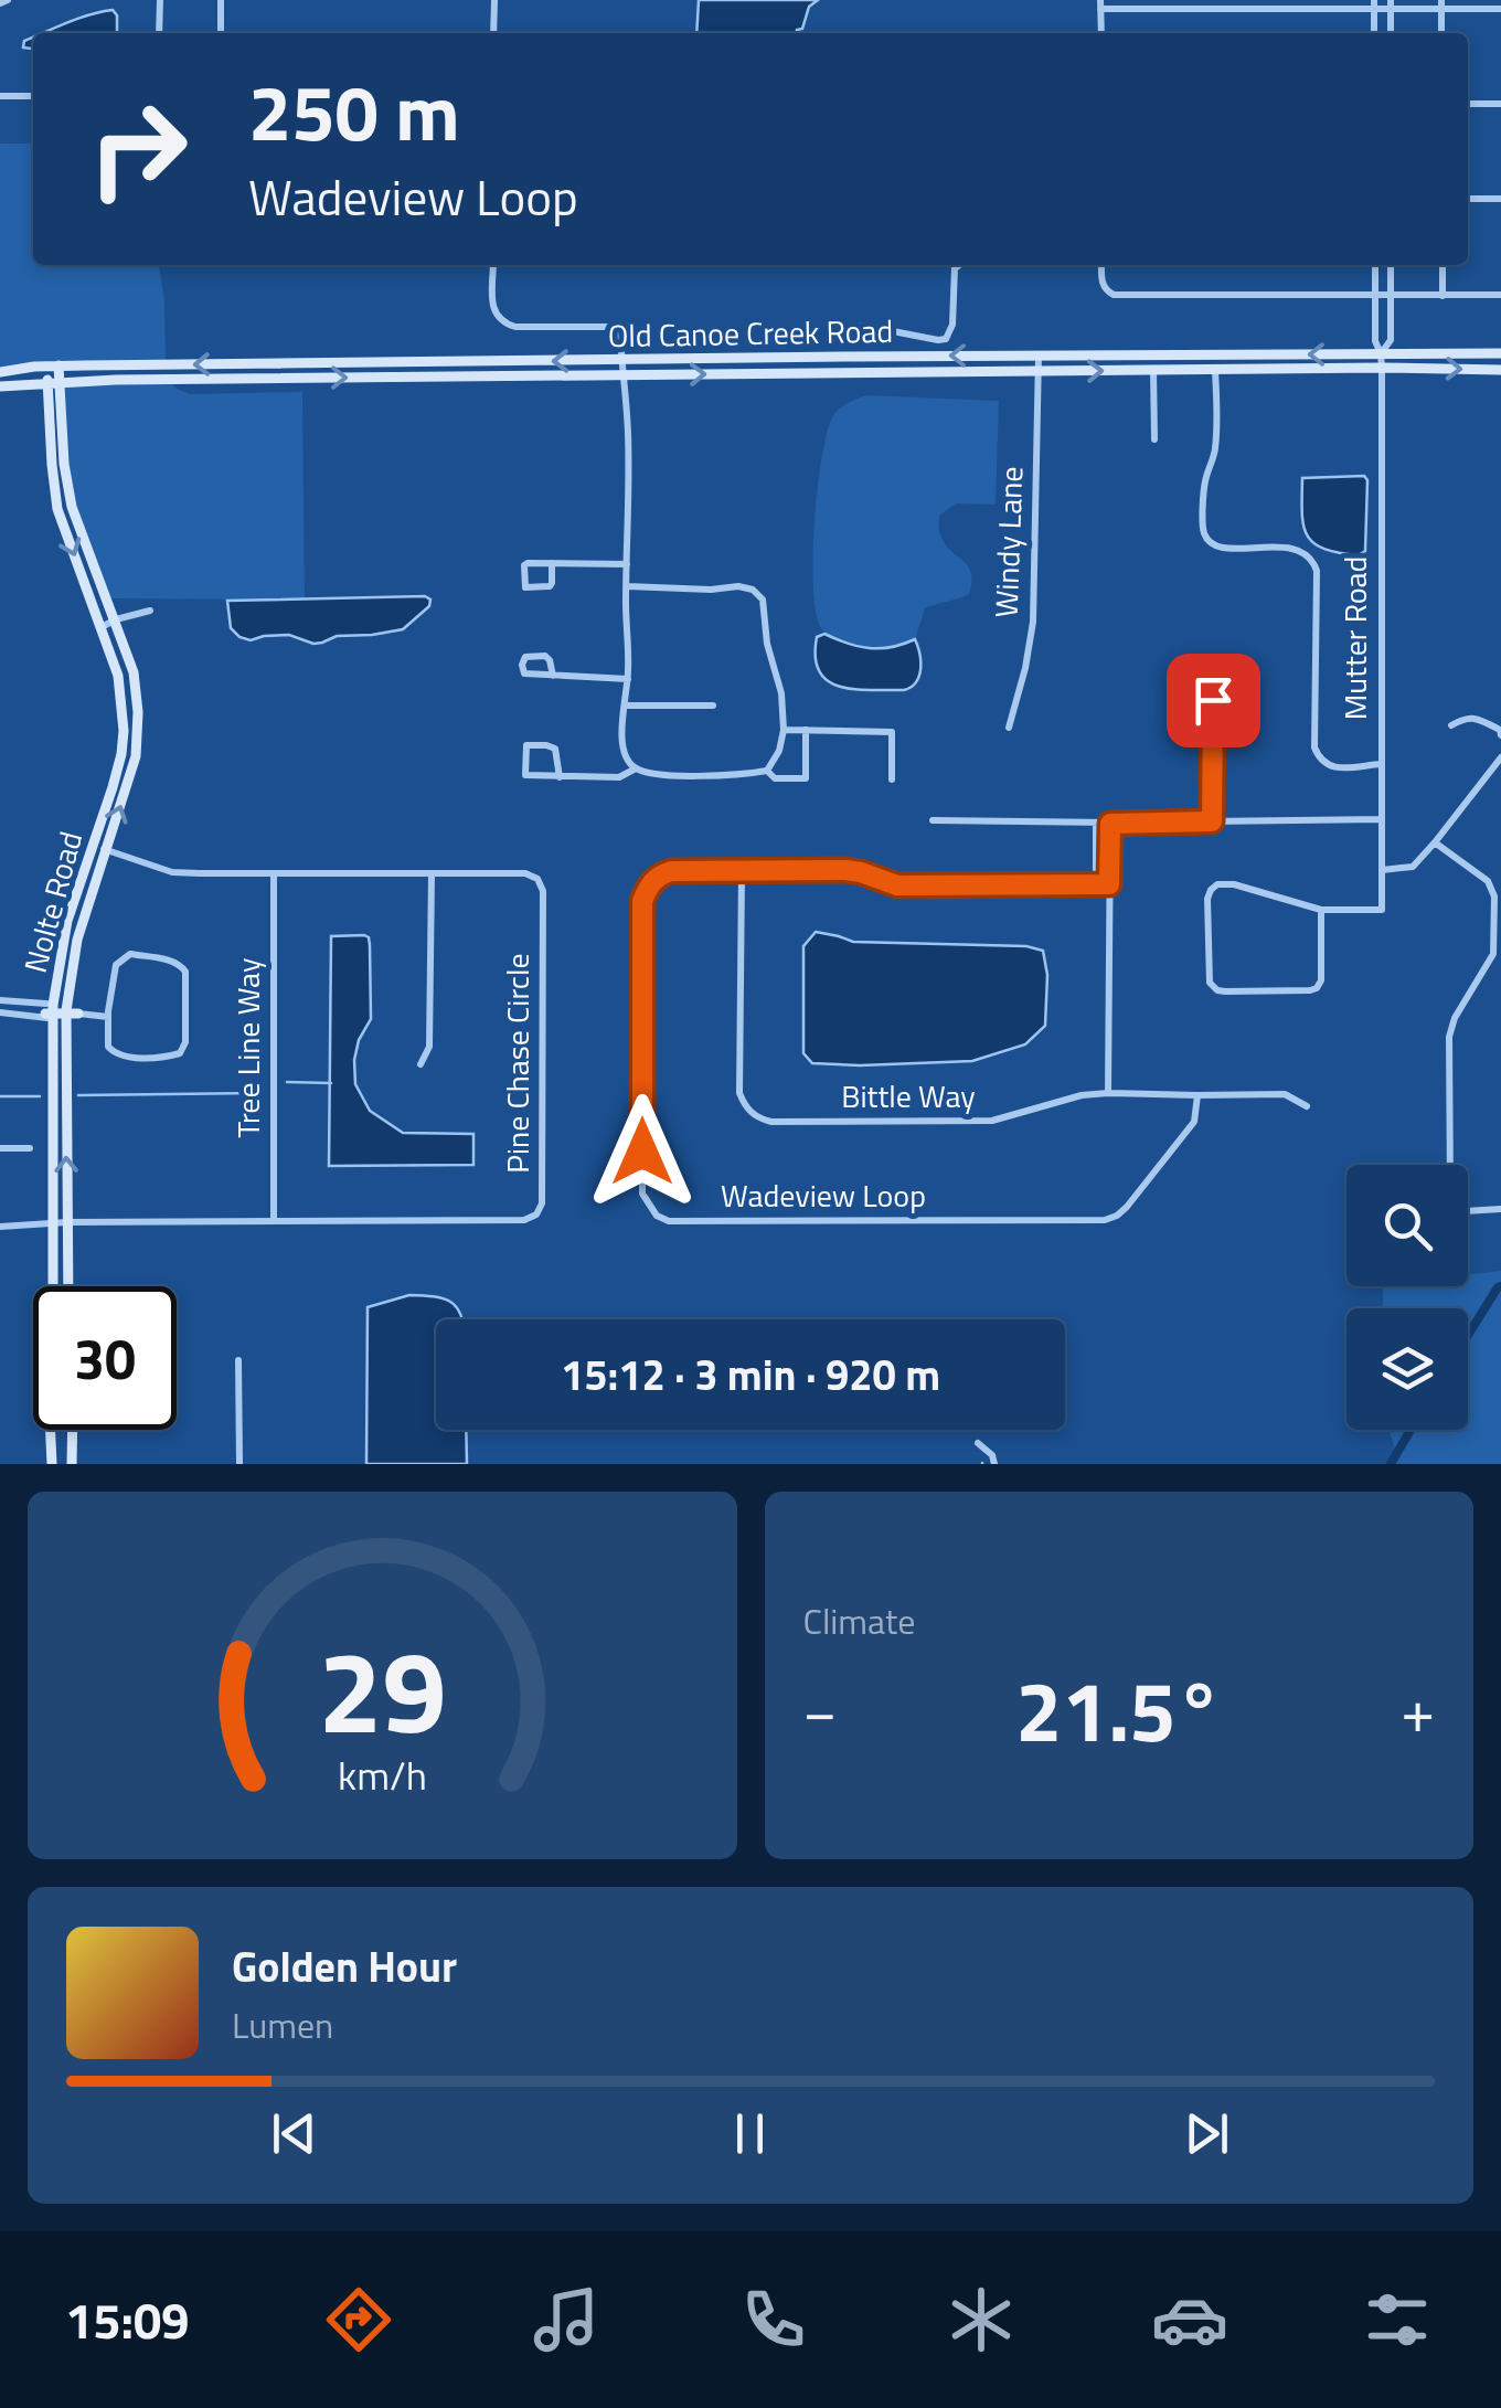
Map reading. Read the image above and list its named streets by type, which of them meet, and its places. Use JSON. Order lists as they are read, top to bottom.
{
  "streets": {
    "main road": ["Old Canoe Creek Road", "Nolte Road"],
    "street": [
      "Windy Lane",
      "Mutter Road",
      "Tree Line Way",
      "Pine Chase Circle",
      "Bittle Way",
      "Wadeview Loop"
    ]
  },
  "crossings": [
    ["Old Canoe Creek Road", "Windy Lane"],
    ["Old Canoe Creek Road", "Mutter Road"],
    ["Old Canoe Creek Road", "Nolte Road"],
    ["Nolte Road", "Pine Chase Circle"],
    ["Tree Line Way", "Pine Chase Circle"],
    ["Bittle Way", "Wadeview Loop"]
  ],
  "page": {
    "turn": ["250 m", "Wadeview Loop"],
    "limit": "30",
    "trip": "15:12 · 3 min · 920 m",
    "tile": "Climate",
    "heat": ["−", "21.5°", "+"],
    "song": ["Golden Hour", "Lumen"],
    "tabs": "15:09",
    "gauge": ["29", "km/h"]
  }
}
